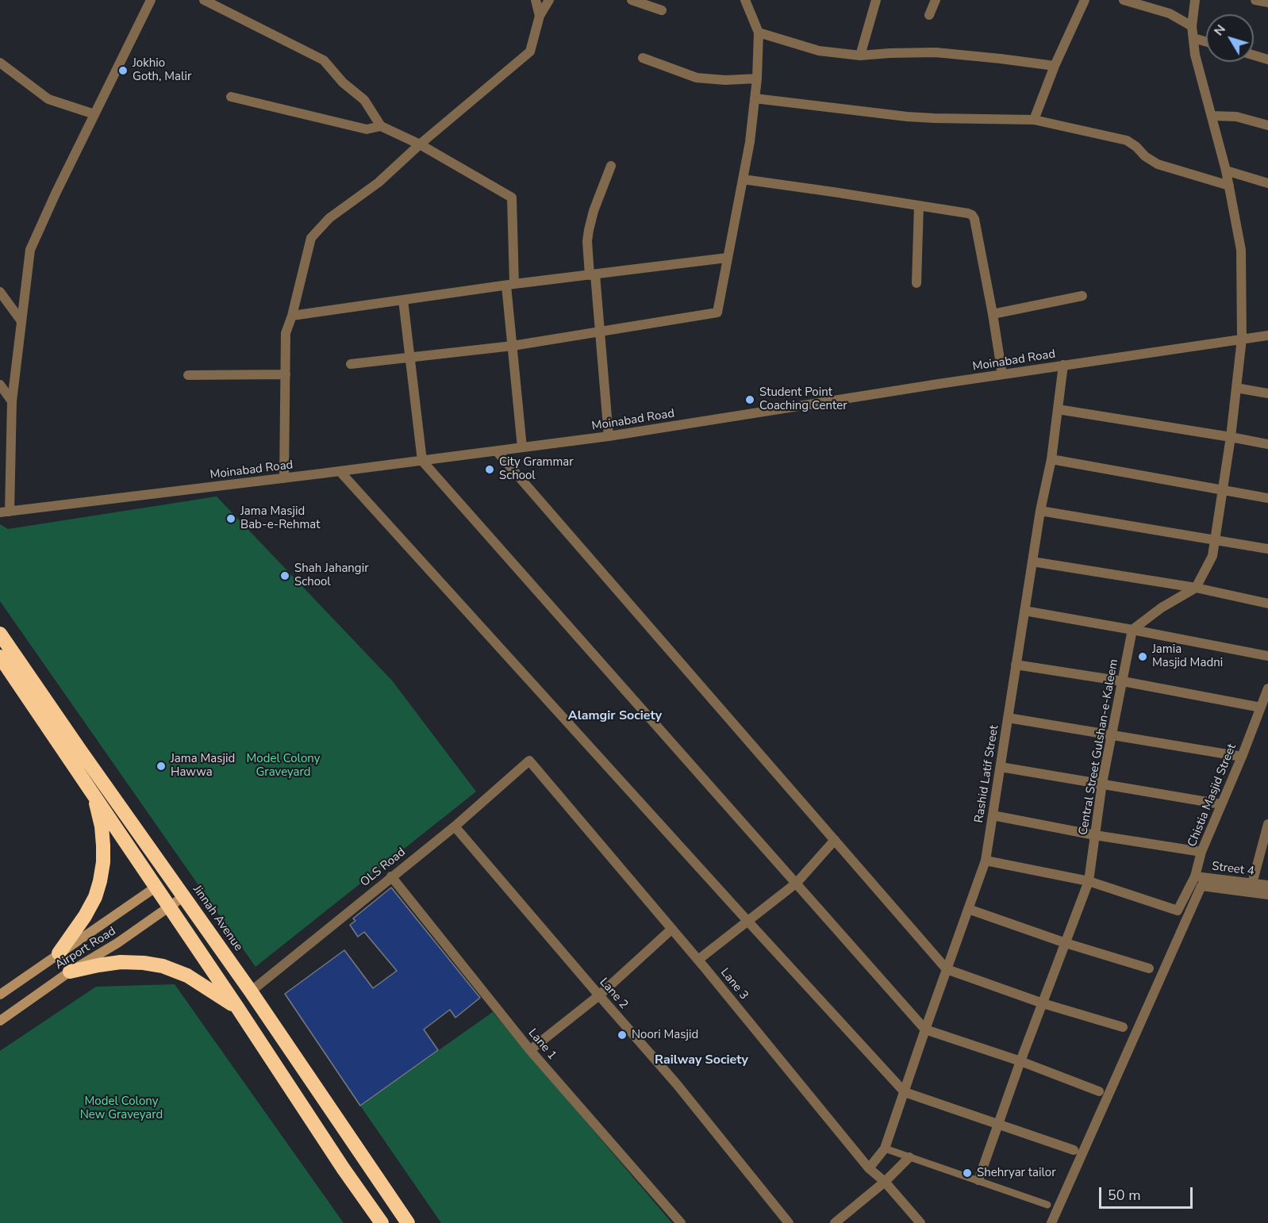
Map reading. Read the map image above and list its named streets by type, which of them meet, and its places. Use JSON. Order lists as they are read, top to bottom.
{
  "streets": {
    "highway": ["Jinnah Avenue"],
    "main road": ["Airport Road"],
    "street": [
      "Moinabad Road",
      "Central Street Gulshan-e-Kaleem",
      "Rashid Latif Street",
      "Chistia Masjid Street",
      "OLS Road",
      "Street 4",
      "Lane 3",
      "Lane 2",
      "Lane 1"
    ]
  },
  "crossings": [
    ["Moinabad Road", "Rashid Latif Street"],
    ["Central Street Gulshan-e-Kaleem", "Chistia Masjid Street"],
    ["Rashid Latif Street", "Lane 3"],
    ["Chistia Masjid Street", "Street 4"],
    ["OLS Road", "Jinnah Avenue"],
    ["OLS Road", "Lane 3"],
    ["OLS Road", "Lane 2"],
    ["OLS Road", "Lane 1"],
    ["Jinnah Avenue", "Airport Road"]
  ],
  "districts": ["Alamgir Society", "Railway Society"],
  "parks": ["Model Colony Graveyard", "Model Colony New Graveyard"],
  "places": [
    "Jokhio Goth, Malir",
    "Student Point Coaching Center",
    "City Grammar School",
    "Jama Masjid Bab-e-Rehmat",
    "Shah Jahangir School",
    "Jamia Masjid Madni",
    "Jama Masjid Hawwa",
    "Noori Masjid",
    "Shehryar tailor"
  ],
  "scale_bar": "50 m",
  "north": "top left"
}
